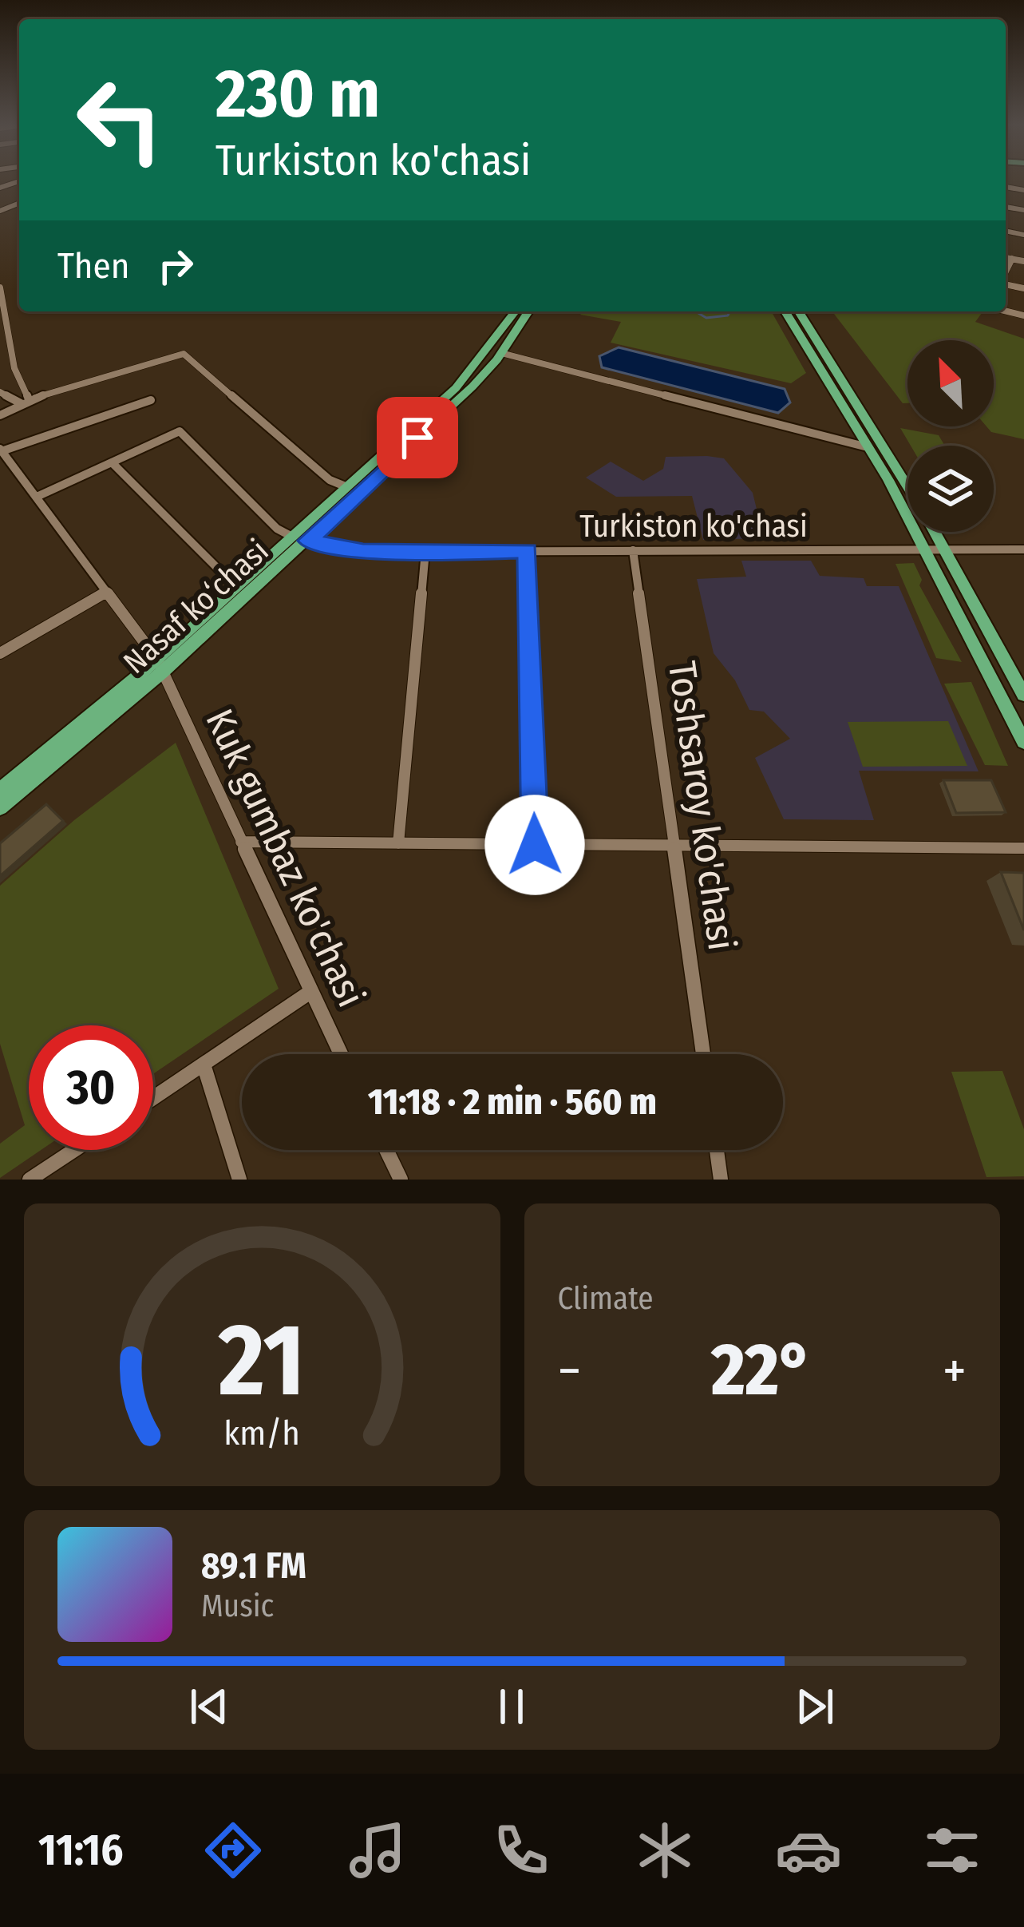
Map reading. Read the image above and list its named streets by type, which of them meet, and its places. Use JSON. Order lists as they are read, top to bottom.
{
  "streets": {
    "main road": ["Nasaf ko‘chasi"],
    "street": ["Turkiston ko'chasi", "Toshsaroy ko'chasi", "Kuk gumbaz ko'chasi"]
  },
  "crossings": [
    ["Turkiston ko'chasi", "Nasaf ko‘chasi"],
    ["Turkiston ko'chasi", "Toshsaroy ko'chasi"],
    ["Nasaf ko‘chasi", "Kuk gumbaz ko'chasi"]
  ],
  "north": "top left",
  "page": {
    "turn": ["230 m", "Turkiston ko'chasi"],
    "then": "Then",
    "limit": "30",
    "trip": "11:18 · 2 min · 560 m",
    "tile": "Climate",
    "heat": ["−", "22°", "+"],
    "song": ["89.1 FM", "Music"],
    "tabs": "11:16",
    "gauge": ["21", "km/h"]
  }
}
